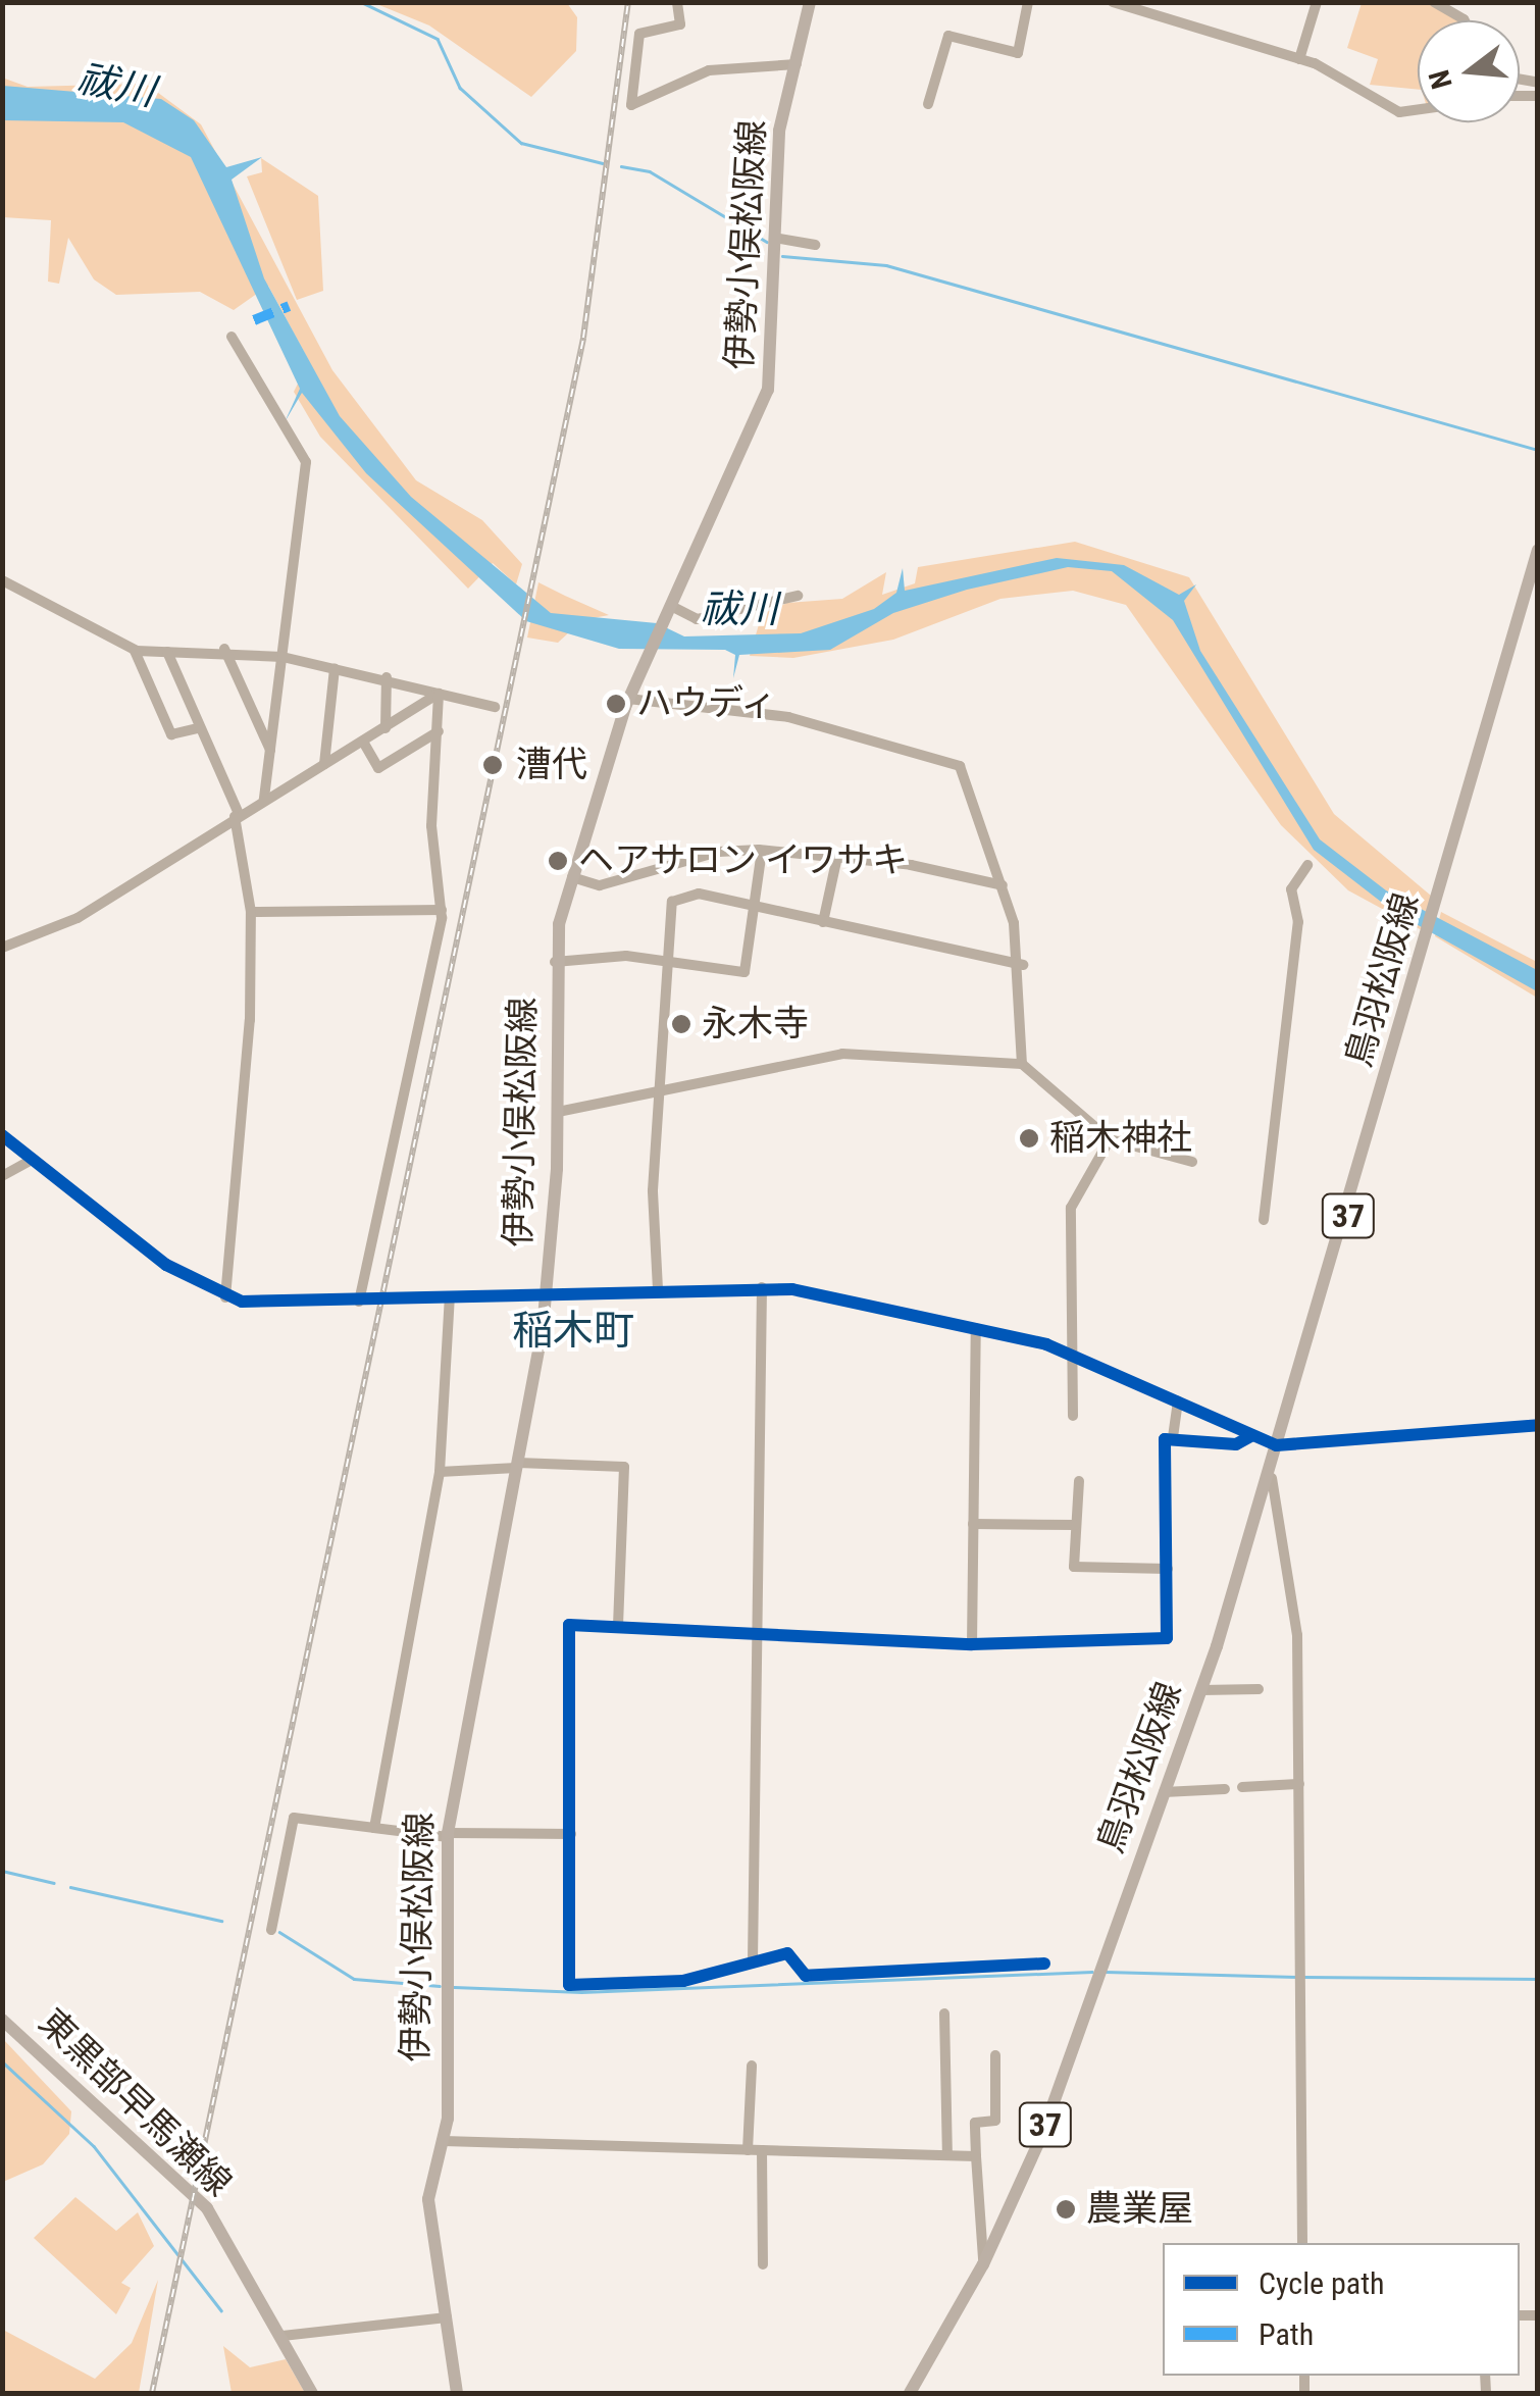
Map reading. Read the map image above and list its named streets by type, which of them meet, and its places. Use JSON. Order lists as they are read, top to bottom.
{
  "streets": {
    "main road": [
      "伊勢小俣松阪線",
      "鳥羽松阪線",
      "37",
      "東黒部早馬瀬線"
    ]
  },
  "districts": ["稲木町"],
  "water": ["祓川"],
  "places": [
    "ハウディ",
    "漕代",
    "ヘアサロン イワサキ",
    "永木寺",
    "稲木神社",
    "農業屋"
  ],
  "legend": ["Cycle path", "Path"],
  "north": "left"
}
